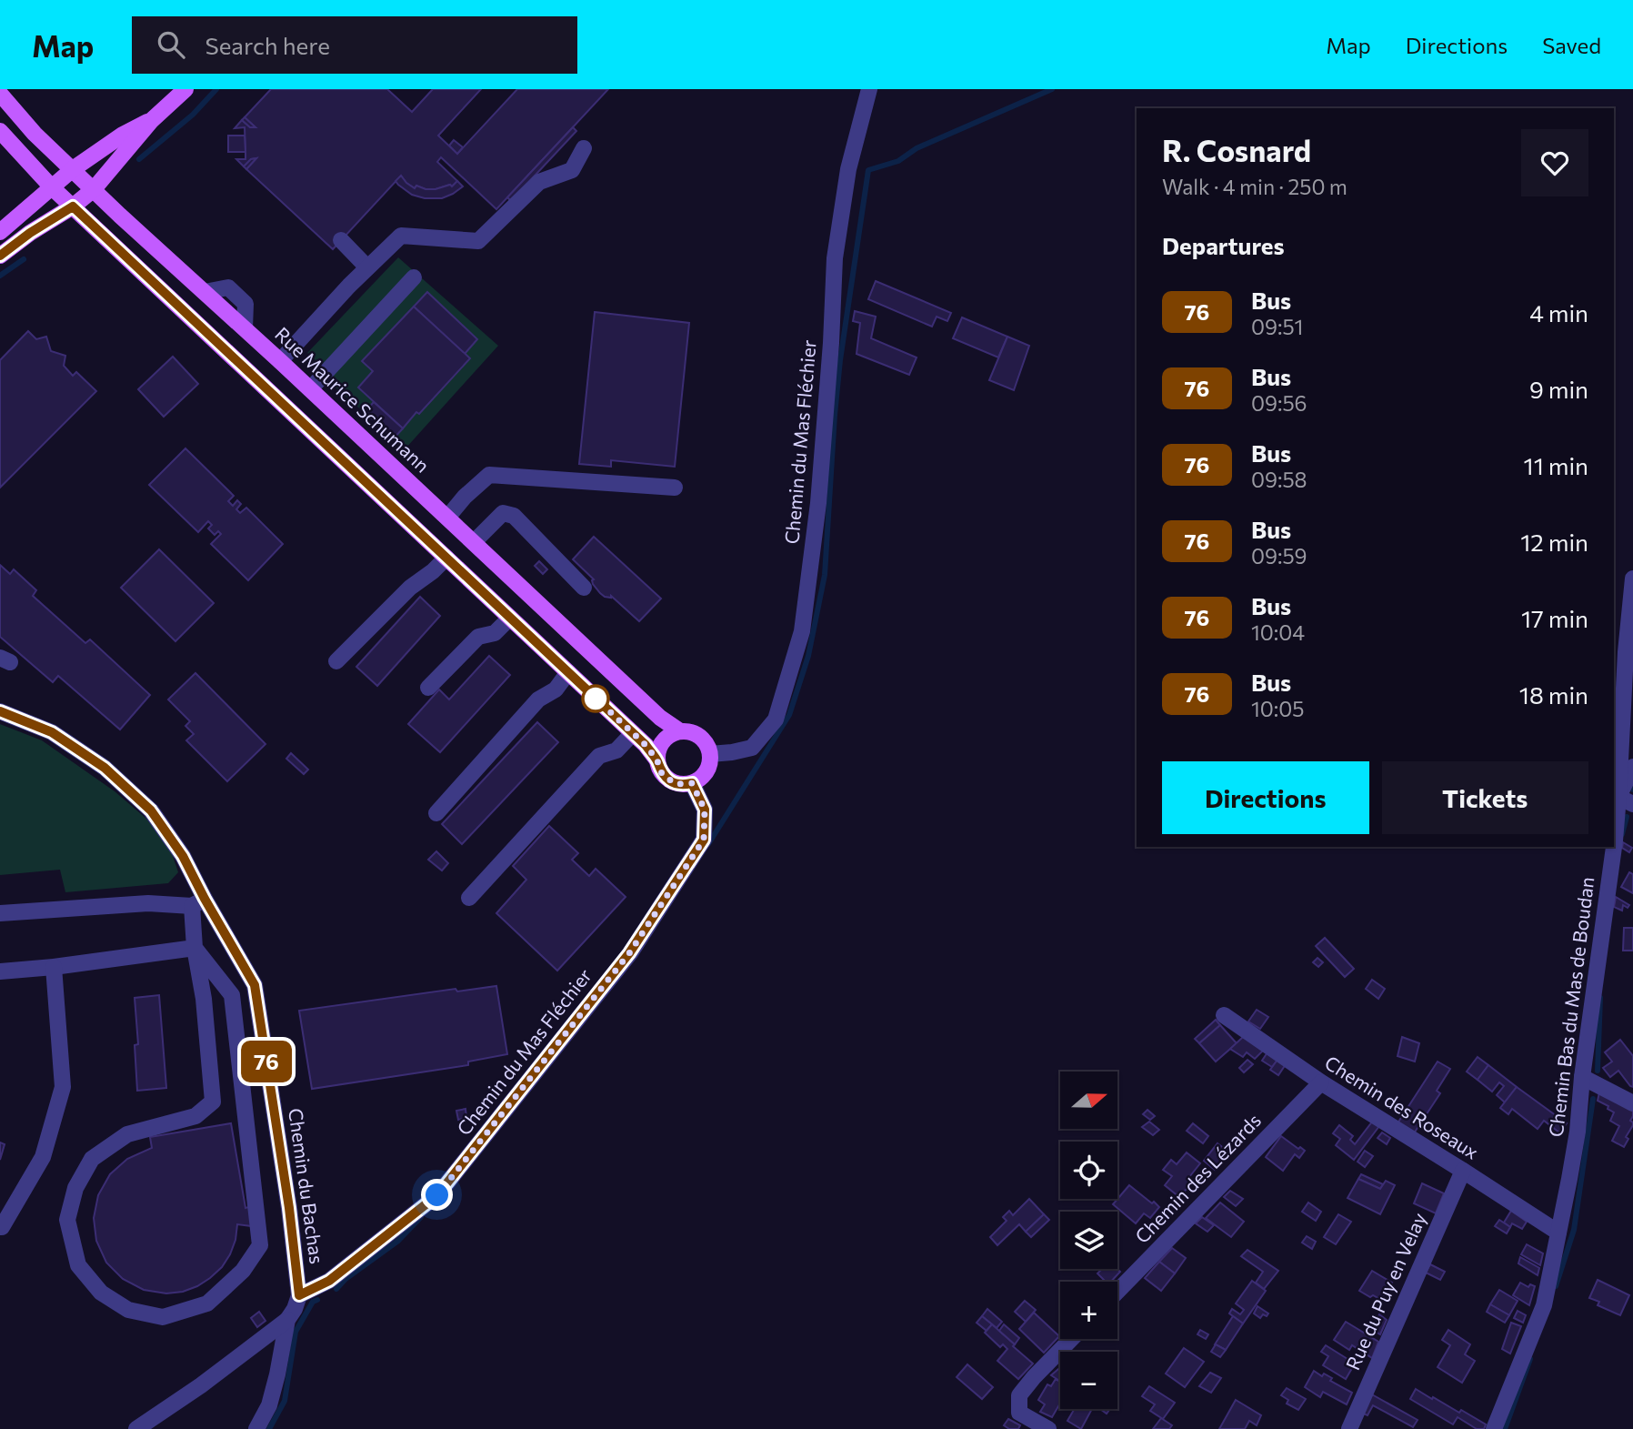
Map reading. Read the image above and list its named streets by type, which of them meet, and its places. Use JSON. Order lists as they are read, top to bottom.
{
  "streets": {
    "main road": ["Rue Maurice Schumann"],
    "street": [
      "Chemin du Mas Fléchier",
      "Chemin Bas du Mas de Boudan",
      "Chemin des Roseaux",
      "Chemin des Lézards",
      "Chemin du Bachas",
      "Rue du Puy en Velay"
    ]
  },
  "crossings": [
    ["Rue Maurice Schumann", "Chemin du Mas Fléchier"],
    ["Chemin du Mas Fléchier", "Chemin du Bachas"],
    ["Chemin Bas du Mas de Boudan", "Chemin des Roseaux"],
    ["Chemin des Roseaux", "Chemin des Lézards"],
    ["Chemin des Roseaux", "Rue du Puy en Velay"]
  ],
  "lines": ["bus line 76"],
  "north": "right",
  "page": {
    "header": "Map",
    "search": "Search here",
    "nav": ["Map", "Directions", "Saved"],
    "on_map": "76",
    "heading": [
      ["R. Cosnard", "Walk · 4 min · 250 m"],
      "Departures"
    ],
    "list": [
      {
        "mark": "76",
        "name": "Bus",
        "note": "09:51",
        "value": "4 min"
      },
      {
        "mark": "76",
        "name": "Bus",
        "note": "09:56",
        "value": "9 min"
      },
      {
        "mark": "76",
        "name": "Bus",
        "note": "09:58",
        "value": "11 min"
      },
      {
        "mark": "76",
        "name": "Bus",
        "note": "09:59",
        "value": "12 min"
      },
      {
        "mark": "76",
        "name": "Bus",
        "note": "10:04",
        "value": "17 min"
      },
      {
        "mark": "76",
        "name": "Bus",
        "note": "10:05",
        "value": "18 min"
      }
    ],
    "buttons": ["Directions", "Tickets"],
    "map_buttons": ["+", "−"]
  }
}
